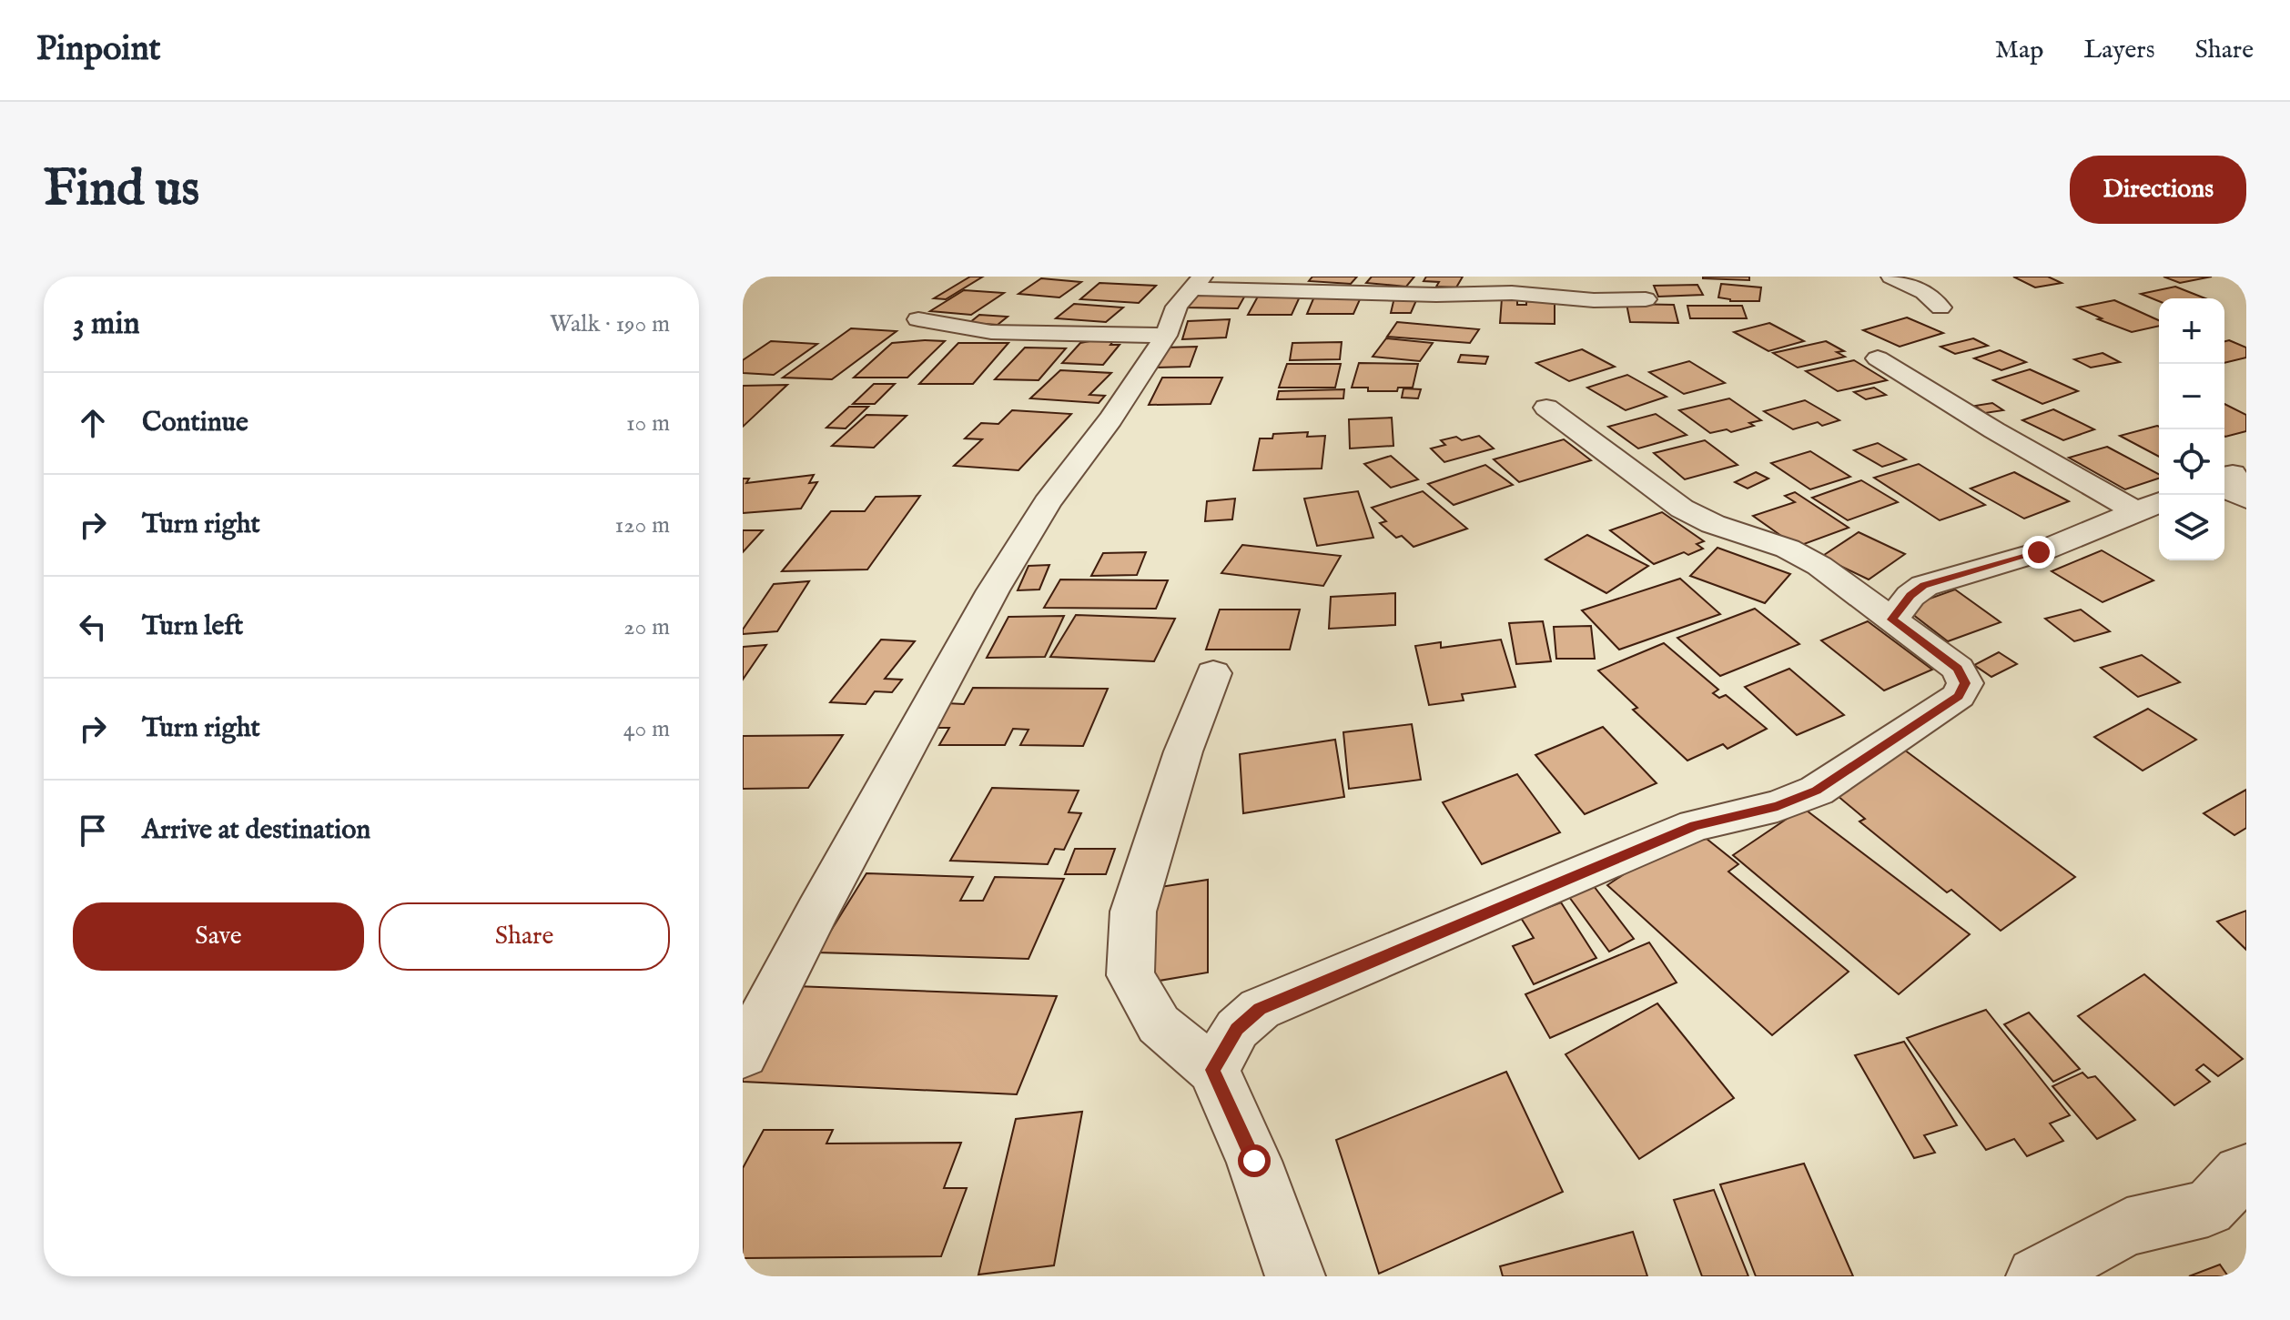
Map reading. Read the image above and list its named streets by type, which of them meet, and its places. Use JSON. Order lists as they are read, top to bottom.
{
  "page": {
    "header": "Pinpoint",
    "nav": ["Map", "Layers", "Share"],
    "buttons": [
      "Directions",
      ["Save", "Share"]
    ],
    "title": "Find us",
    "heading": ["3 min", "Walk · 190 m"],
    "map_buttons": ["+", "−"],
    "list": [
      ["Continue", "10 m"],
      ["Turn right", "120 m"],
      ["Turn left", "20 m"],
      ["Turn right", "40 m"],
      "Arrive at destination"
    ]
  }
}
